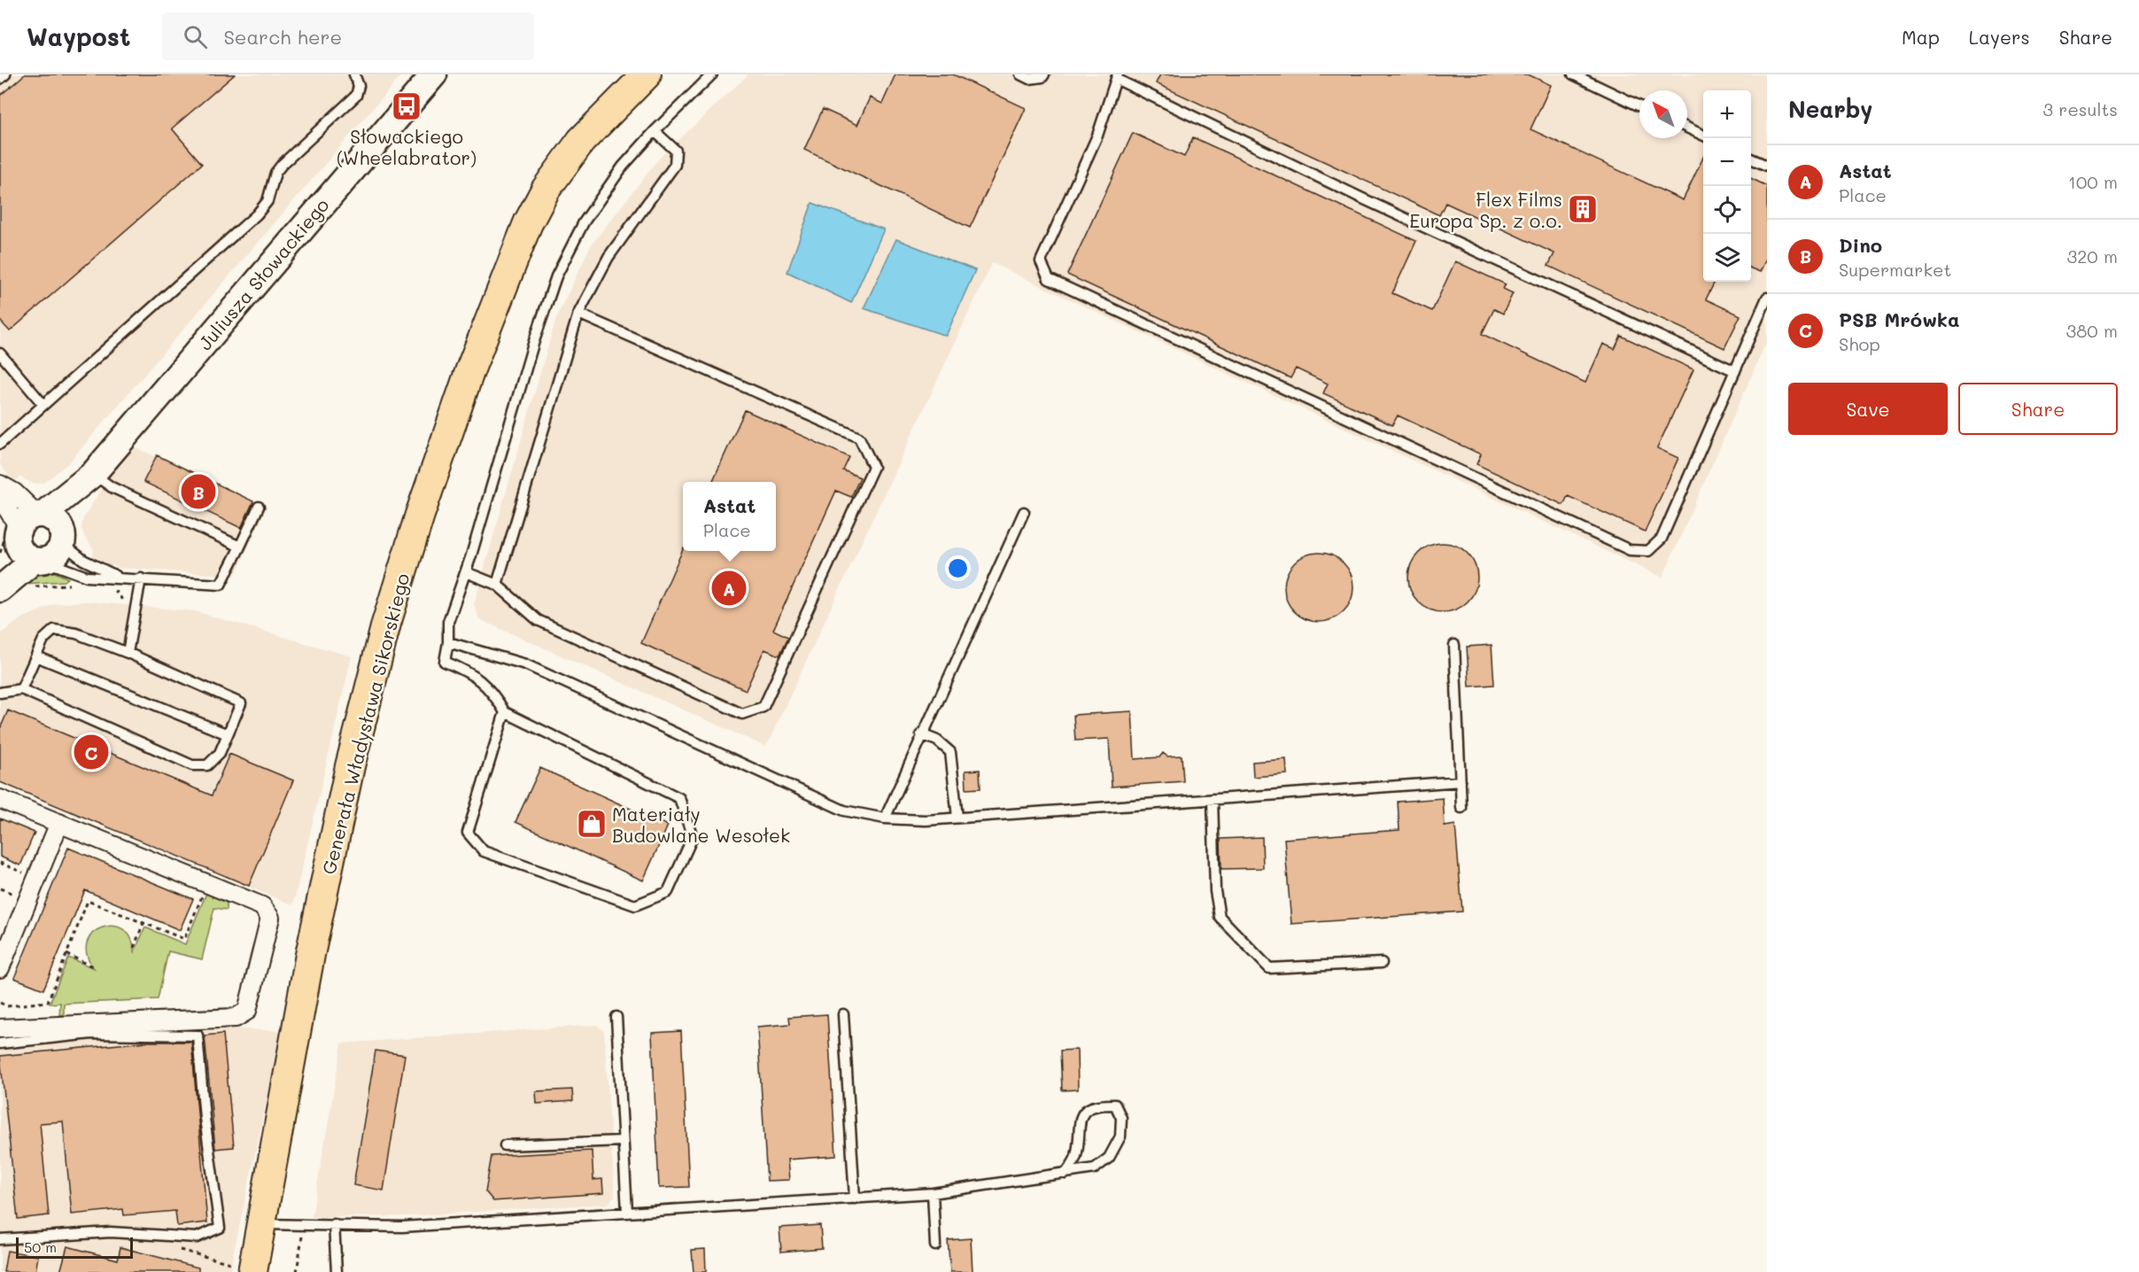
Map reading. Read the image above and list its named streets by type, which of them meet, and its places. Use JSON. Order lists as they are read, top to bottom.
{
  "streets": {
    "main road": ["Generała Władysława Sikorskiego"],
    "street": ["Juliusza Słowackiego"]
  },
  "places": {
    "bus stop": ["Słowackiego (Wheelabrator)"],
    "building": ["Flex Films Europa Sp. z o.o."],
    "shop": ["Materiały Budowlane Wesołek"]
  },
  "scale_bar": "50 m",
  "north": "top left",
  "page": {
    "header": "Waypost",
    "search": "Search here",
    "nav": ["Map", "Layers", "Share"],
    "heading": ["Nearby", "3 results"],
    "map_buttons": ["+", "−"],
    "list": [
      {
        "mark": "A",
        "name": "Astat",
        "note": "Place",
        "value": "100 m"
      },
      {
        "mark": "B",
        "name": "Dino",
        "note": "Supermarket",
        "value": "320 m"
      },
      {
        "mark": "C",
        "name": "PSB Mrówka",
        "note": "Shop",
        "value": "380 m"
      }
    ],
    "buttons": ["Save", "Share"],
    "pins": ["B", "A", "C"],
    "popup": ["Astat", "Place"],
    "scale": "50 m"
  }
}
